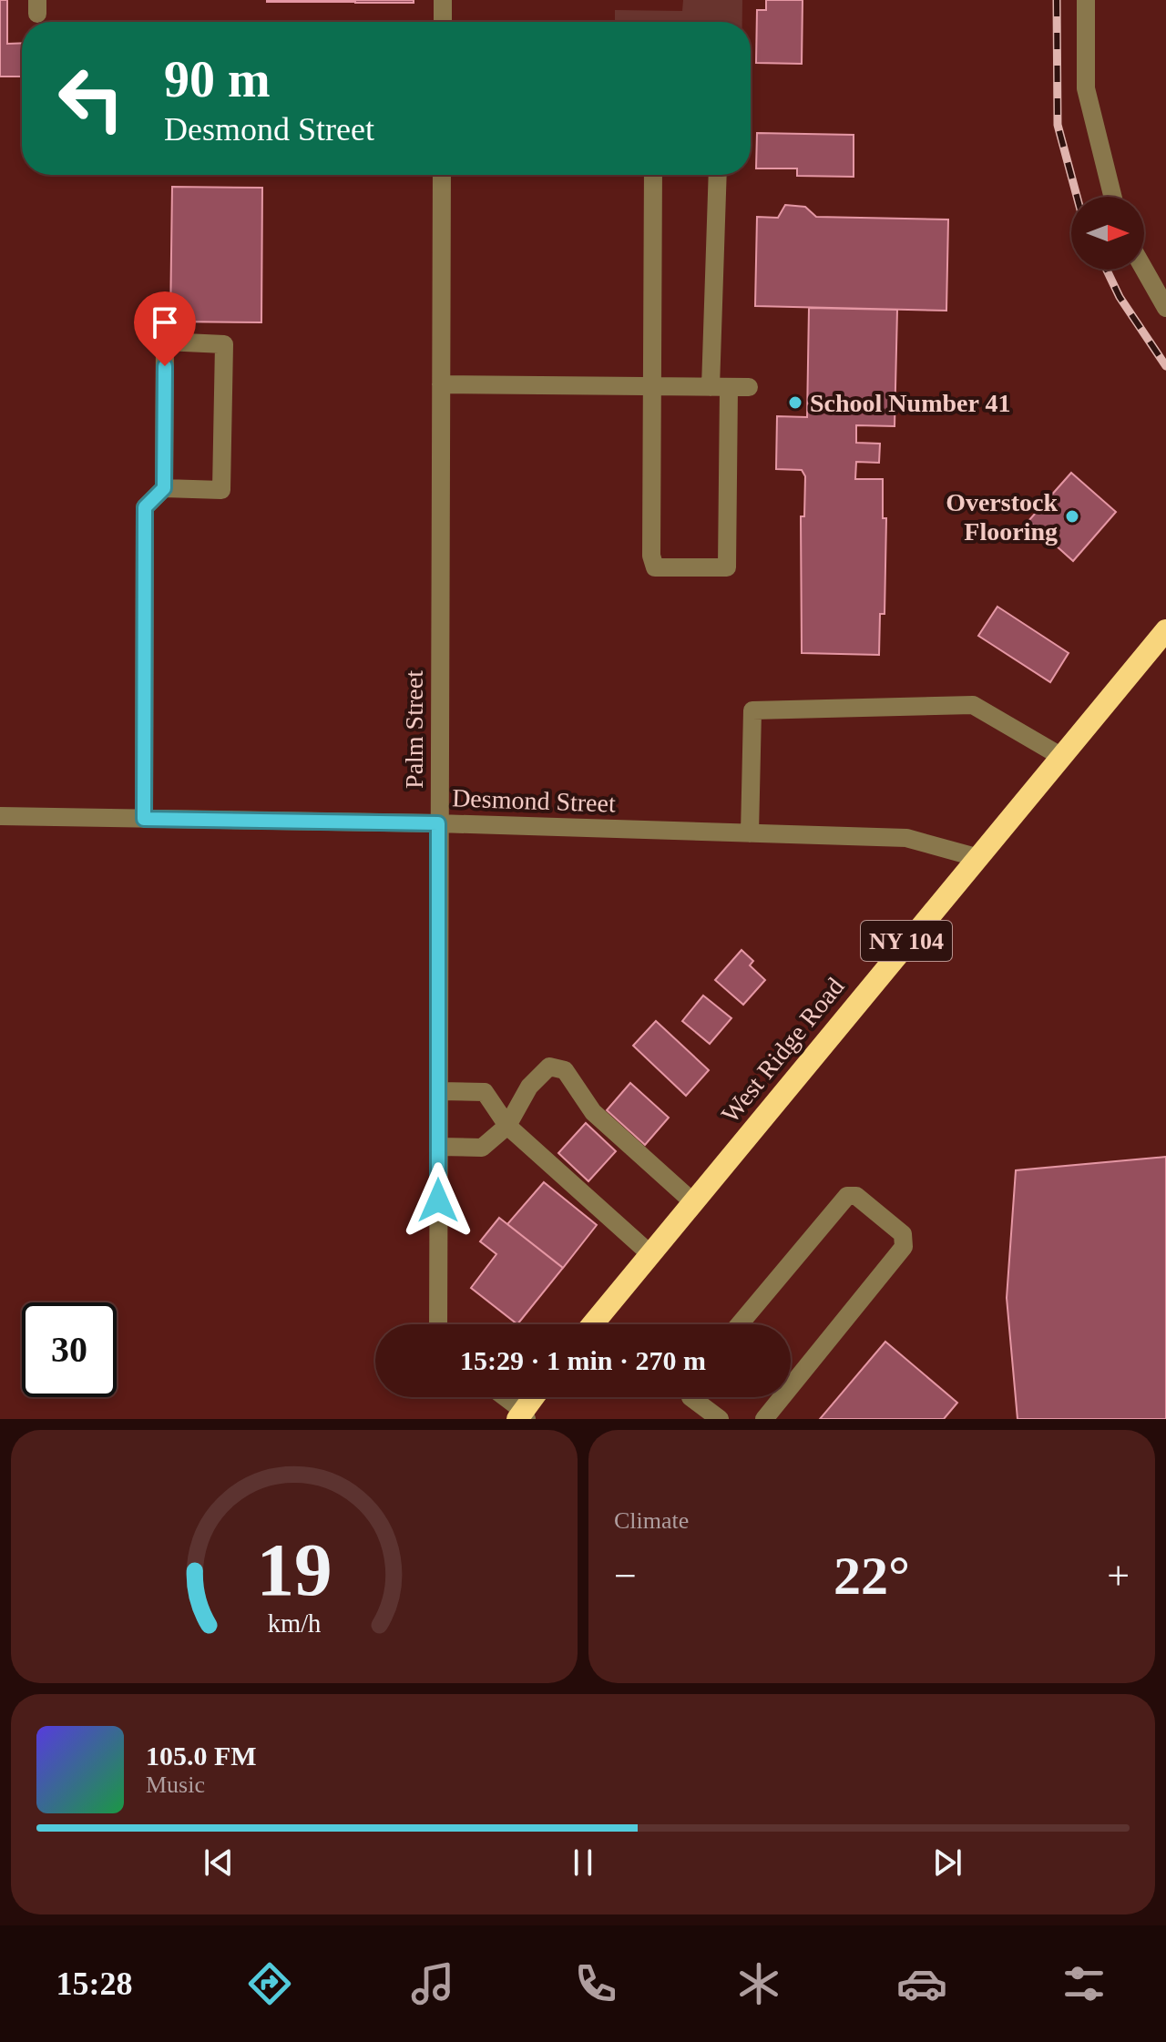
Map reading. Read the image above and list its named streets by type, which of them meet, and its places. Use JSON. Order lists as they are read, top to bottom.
{
  "streets": {
    "highway": ["NY 104", "West Ridge Road"],
    "street": ["Palm Street", "Desmond Street"]
  },
  "crossings": [
    ["Palm Street", "Desmond Street"],
    ["Desmond Street", "West Ridge Road"]
  ],
  "places": ["School Number 41", "Overstock Flooring"],
  "north": "right",
  "page": {
    "turn": ["90 m", "Desmond Street"],
    "limit": "30",
    "trip": "15:29 · 1 min · 270 m",
    "tile": "Climate",
    "heat": ["−", "22°", "+"],
    "song": ["105.0 FM", "Music"],
    "tabs": "15:28",
    "gauge": ["19", "km/h"]
  }
}
